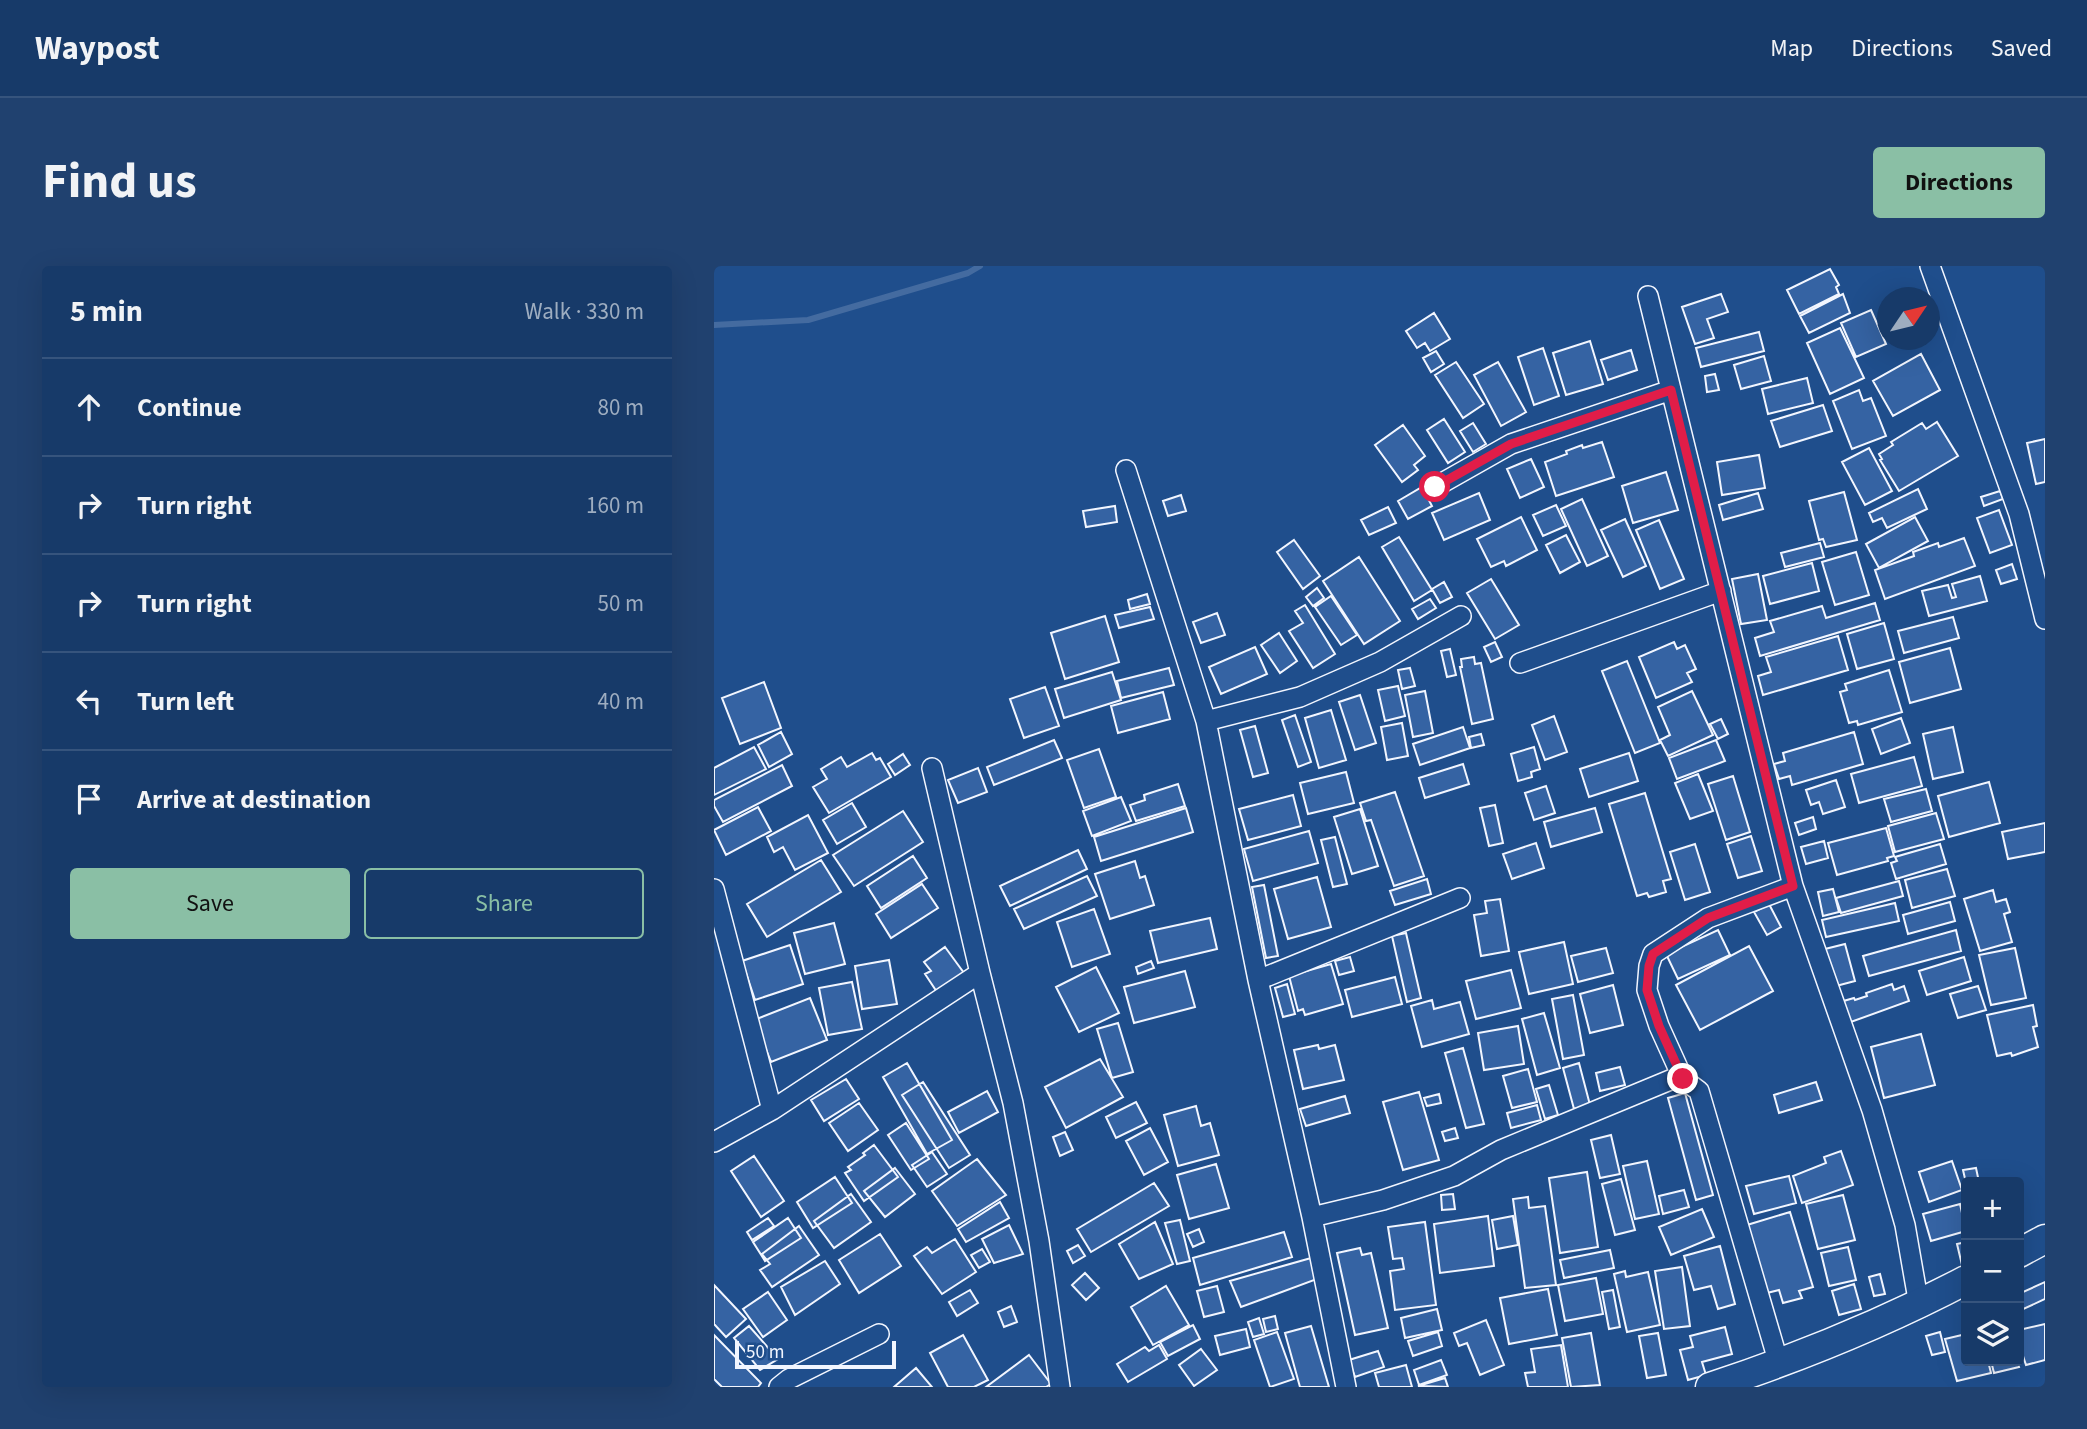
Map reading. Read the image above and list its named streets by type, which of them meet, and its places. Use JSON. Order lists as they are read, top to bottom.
{
  "scale_bar": "50 m",
  "north": "top right",
  "page": {
    "header": "Waypost",
    "nav": ["Map", "Directions", "Saved"],
    "title": "Find us",
    "buttons": [
      "Directions",
      ["Save", "Share"]
    ],
    "heading": ["5 min", "Walk · 330 m"],
    "list": [
      ["Continue", "80 m"],
      ["Turn right", "160 m"],
      ["Turn right", "50 m"],
      ["Turn left", "40 m"],
      "Arrive at destination"
    ],
    "map_buttons": ["+", "−"],
    "scale": "50 m"
  }
}
